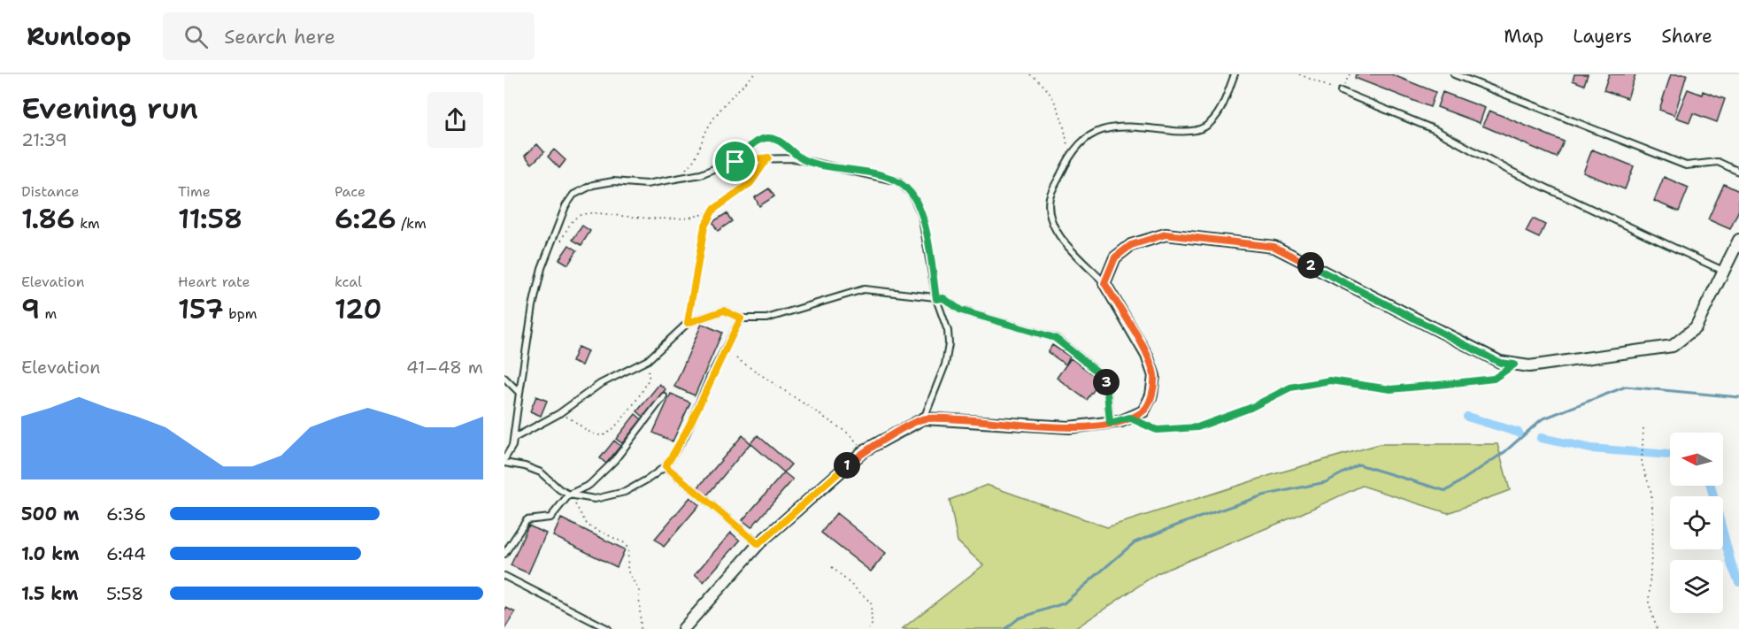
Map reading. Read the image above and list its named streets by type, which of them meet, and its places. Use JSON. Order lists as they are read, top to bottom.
{
  "north": "left",
  "page": {
    "header": "Runloop",
    "search": "Search here",
    "nav": ["Map", "Layers", "Share"],
    "heading": ["Evening run", "21:39"],
    "stats": [
      ["Distance", "1.86 km"],
      ["Time", "11:58"],
      ["Pace", "6:26 /km"],
      ["Elevation", "9 m"],
      ["Heart rate", "157 bpm"],
      ["kcal", "120"]
    ],
    "pins": ["2", "3", "1"],
    "chart": ["Elevation", "41–48 m"],
    "list": [
      {
        "name": "500 m",
        "note": "6:36"
      },
      {
        "name": "1.0 km",
        "note": "6:44"
      },
      {
        "name": "1.5 km",
        "note": "5:58"
      }
    ]
  }
}
